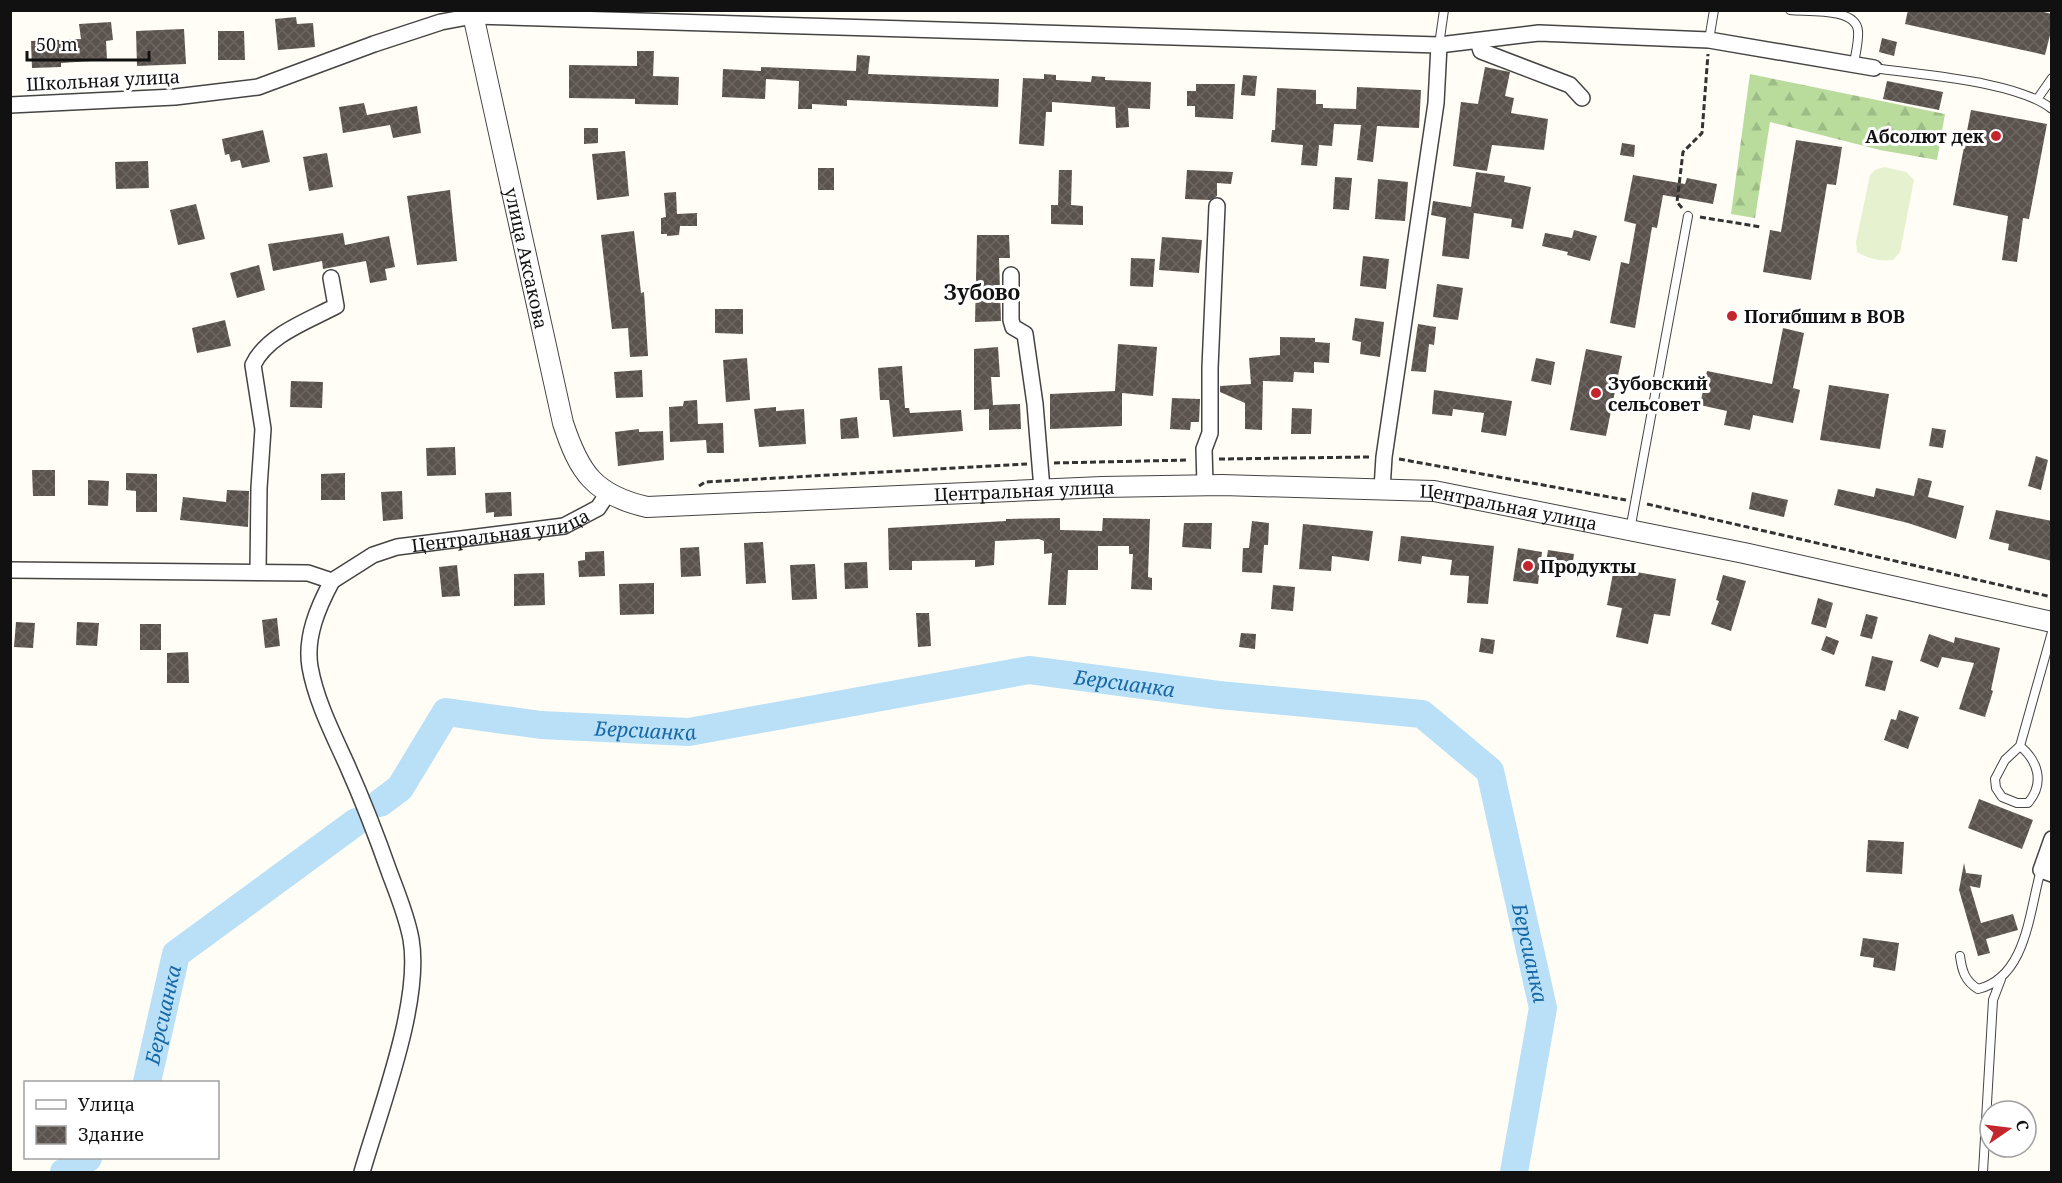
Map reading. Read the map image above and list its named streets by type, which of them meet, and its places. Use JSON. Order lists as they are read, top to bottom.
{
  "streets": {
    "street": ["Школьная улица", "улица Аксакова", "Центральная улица"]
  },
  "crossings": [
    ["Школьная улица", "улица Аксакова"],
    ["улица Аксакова", "Центральная улица"]
  ],
  "districts": ["Зубово"],
  "water": ["Берсианка"],
  "places": [
    "Абсолют дек",
    "Погибшим в ВОВ",
    "Зубовский сельсовет",
    "Продукты"
  ],
  "legend": ["Улица", "Здание"],
  "scale_bar": "50 m",
  "north": "right"
}
